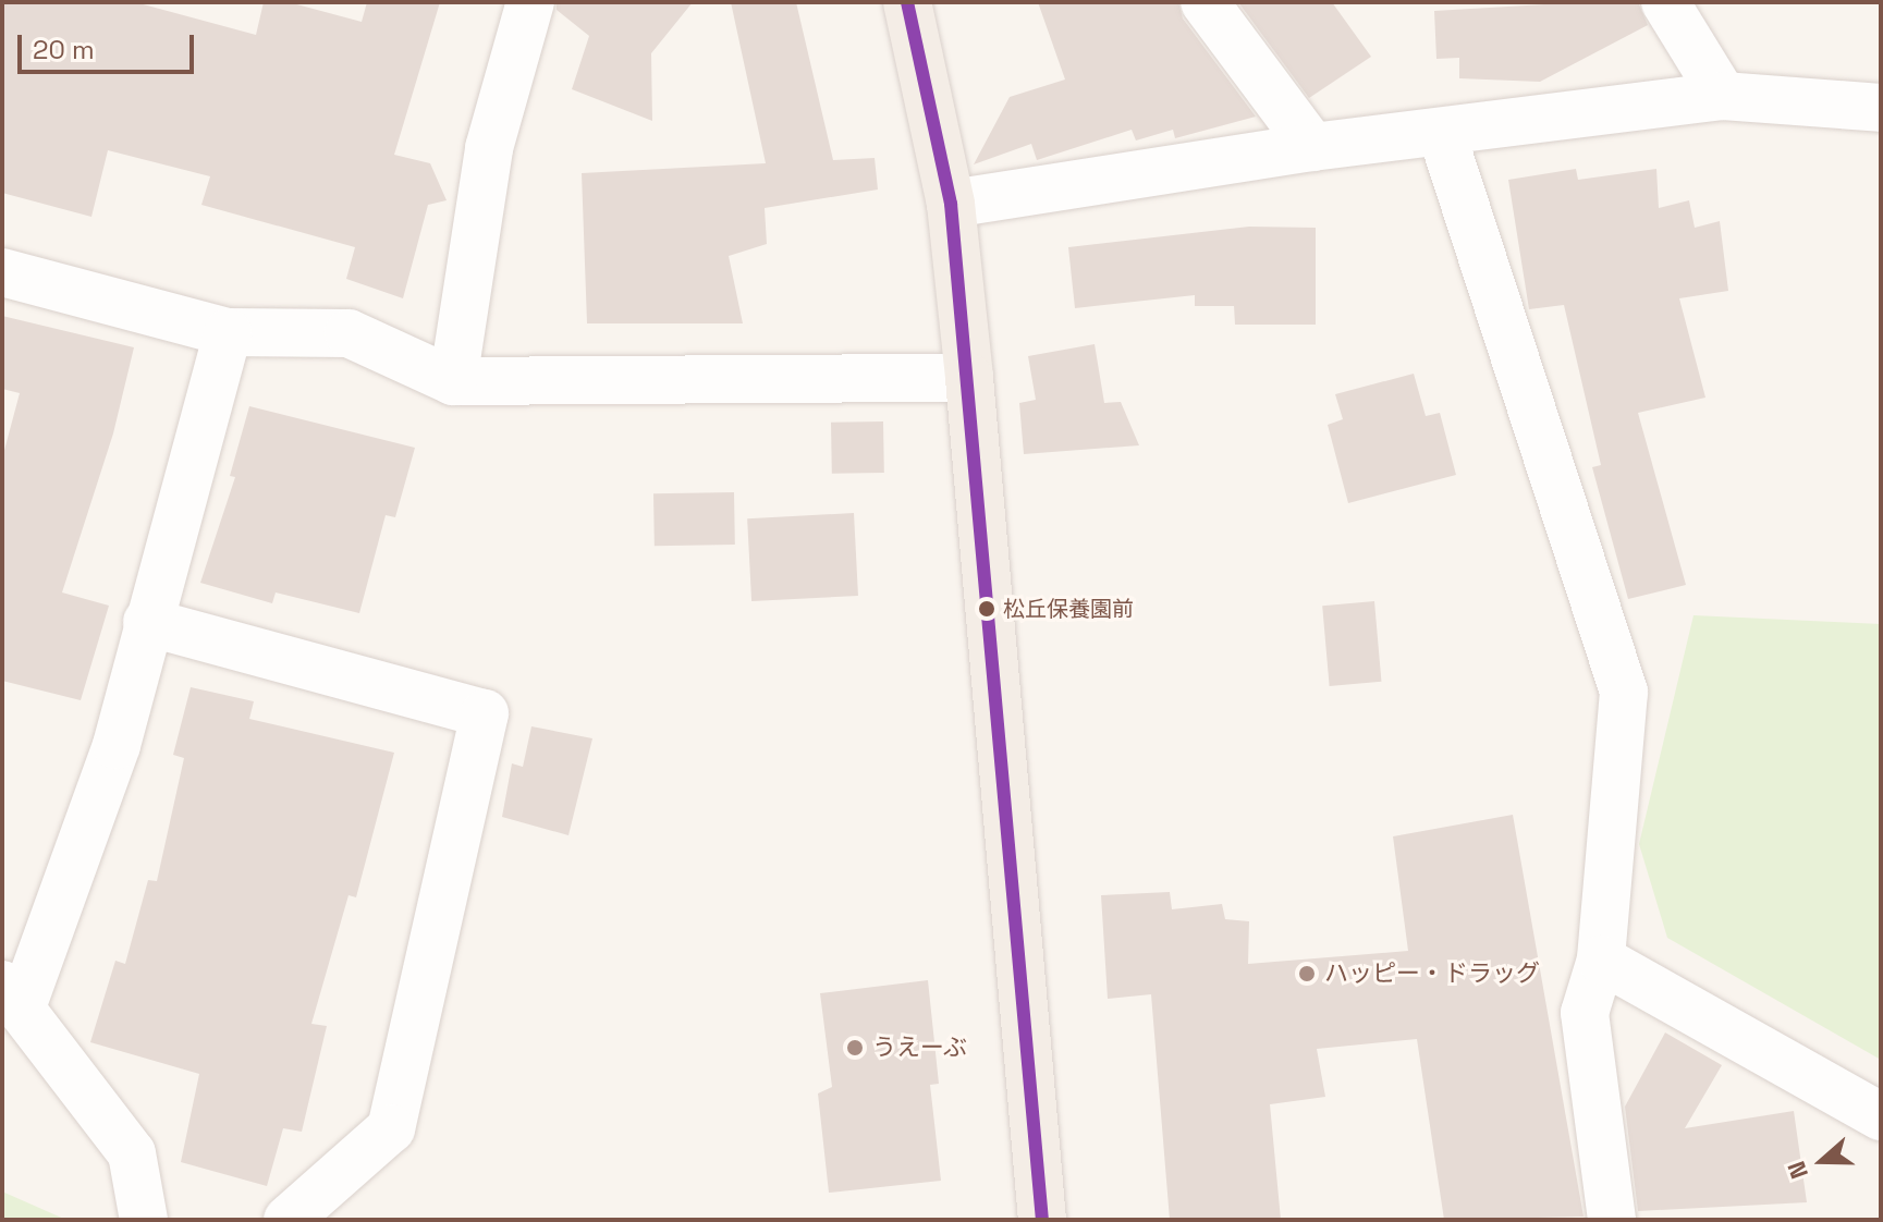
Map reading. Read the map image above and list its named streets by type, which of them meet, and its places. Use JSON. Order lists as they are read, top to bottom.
{
  "places": ["松丘保養園前", "ハッピー・ドラッグ", "うえーぶ"],
  "scale_bar": "20 m",
  "north": "left"
}
